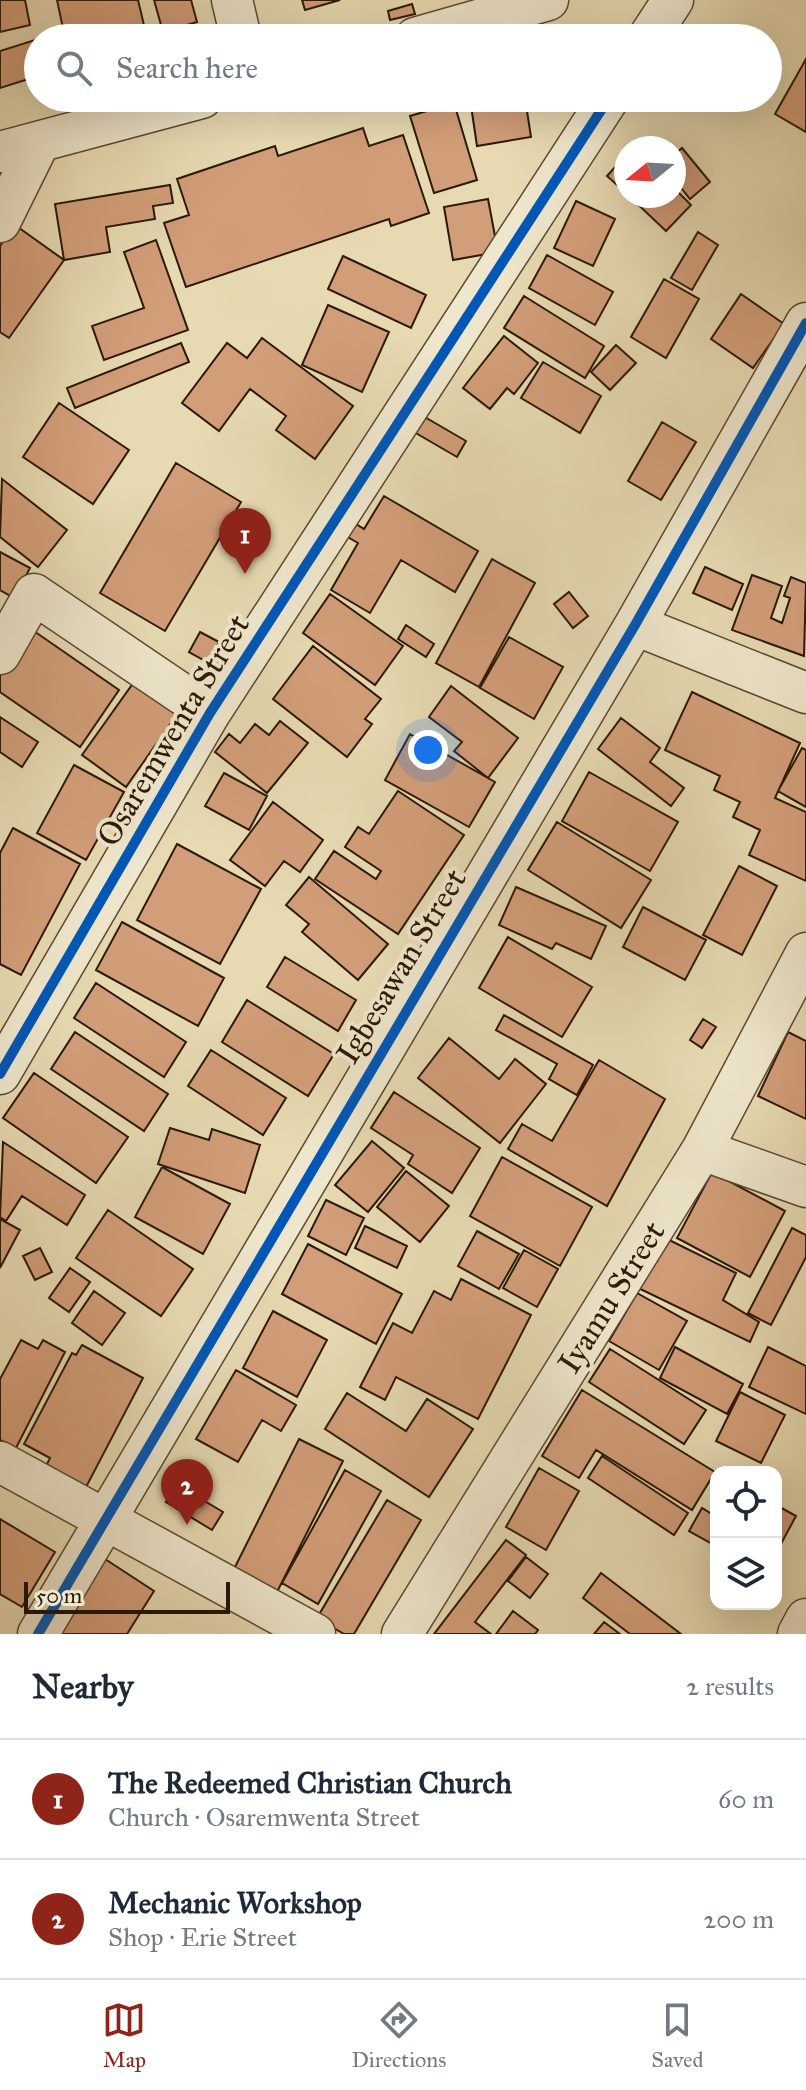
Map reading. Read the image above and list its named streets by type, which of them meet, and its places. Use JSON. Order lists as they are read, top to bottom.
{
  "streets": {
    "street": ["Osaremwenta Street", "Igbesawan Street", "Iyamu Street"]
  },
  "scale_bar": "50 m",
  "north": "left",
  "page": {
    "search": "Search here",
    "pins": ["1", "2"],
    "scale": "50 m",
    "heading": ["Nearby", "2 results"],
    "list": [
      {
        "mark": "1",
        "name": "The Redeemed Christian Church",
        "note": "Church · Osaremwenta Street",
        "value": "60 m"
      },
      {
        "mark": "2",
        "name": "Mechanic Workshop",
        "note": "Shop · Erie Street",
        "value": "200 m"
      }
    ],
    "nav": ["Map", "Directions", "Saved"]
  }
}
